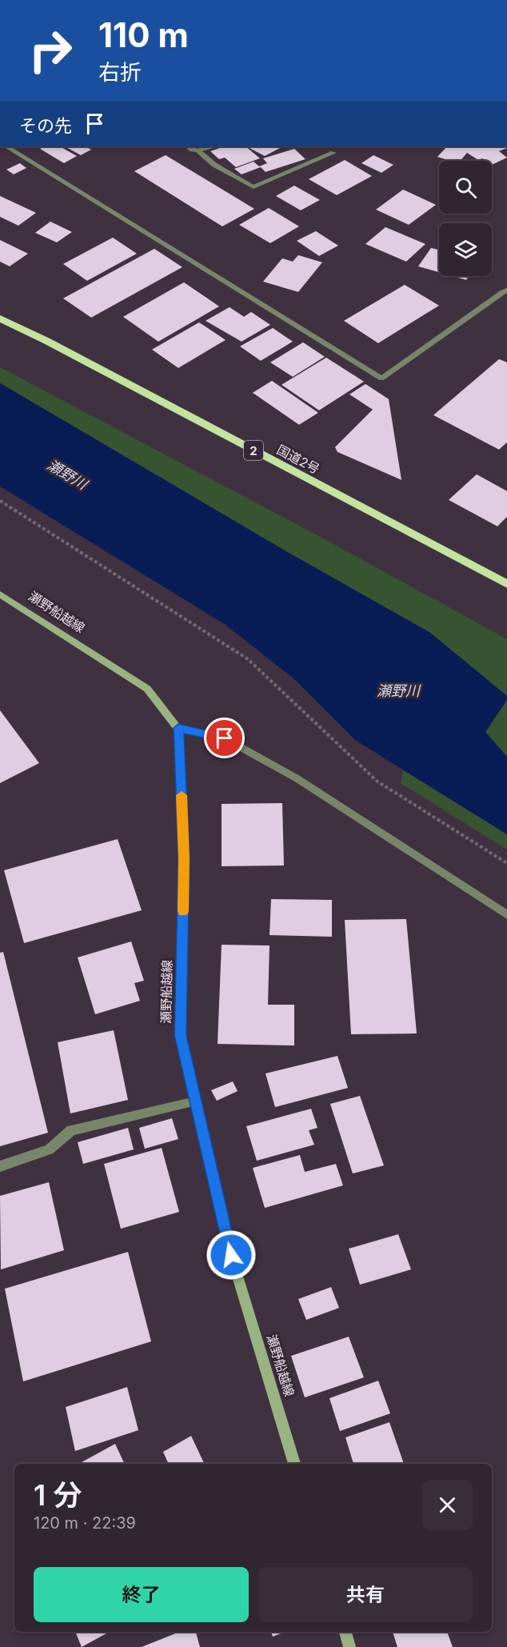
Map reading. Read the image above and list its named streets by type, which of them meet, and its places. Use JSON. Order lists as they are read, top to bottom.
{
  "streets": {
    "highway": ["2", "国道2号"],
    "main road": ["瀬野船越線"]
  },
  "water": ["瀬野川"],
  "page": {
    "turn": ["110 m", "右折"],
    "then": "その先",
    "heading": ["1 分", "120 m · 22:39"],
    "buttons": ["終了", "共有"]
  }
}
